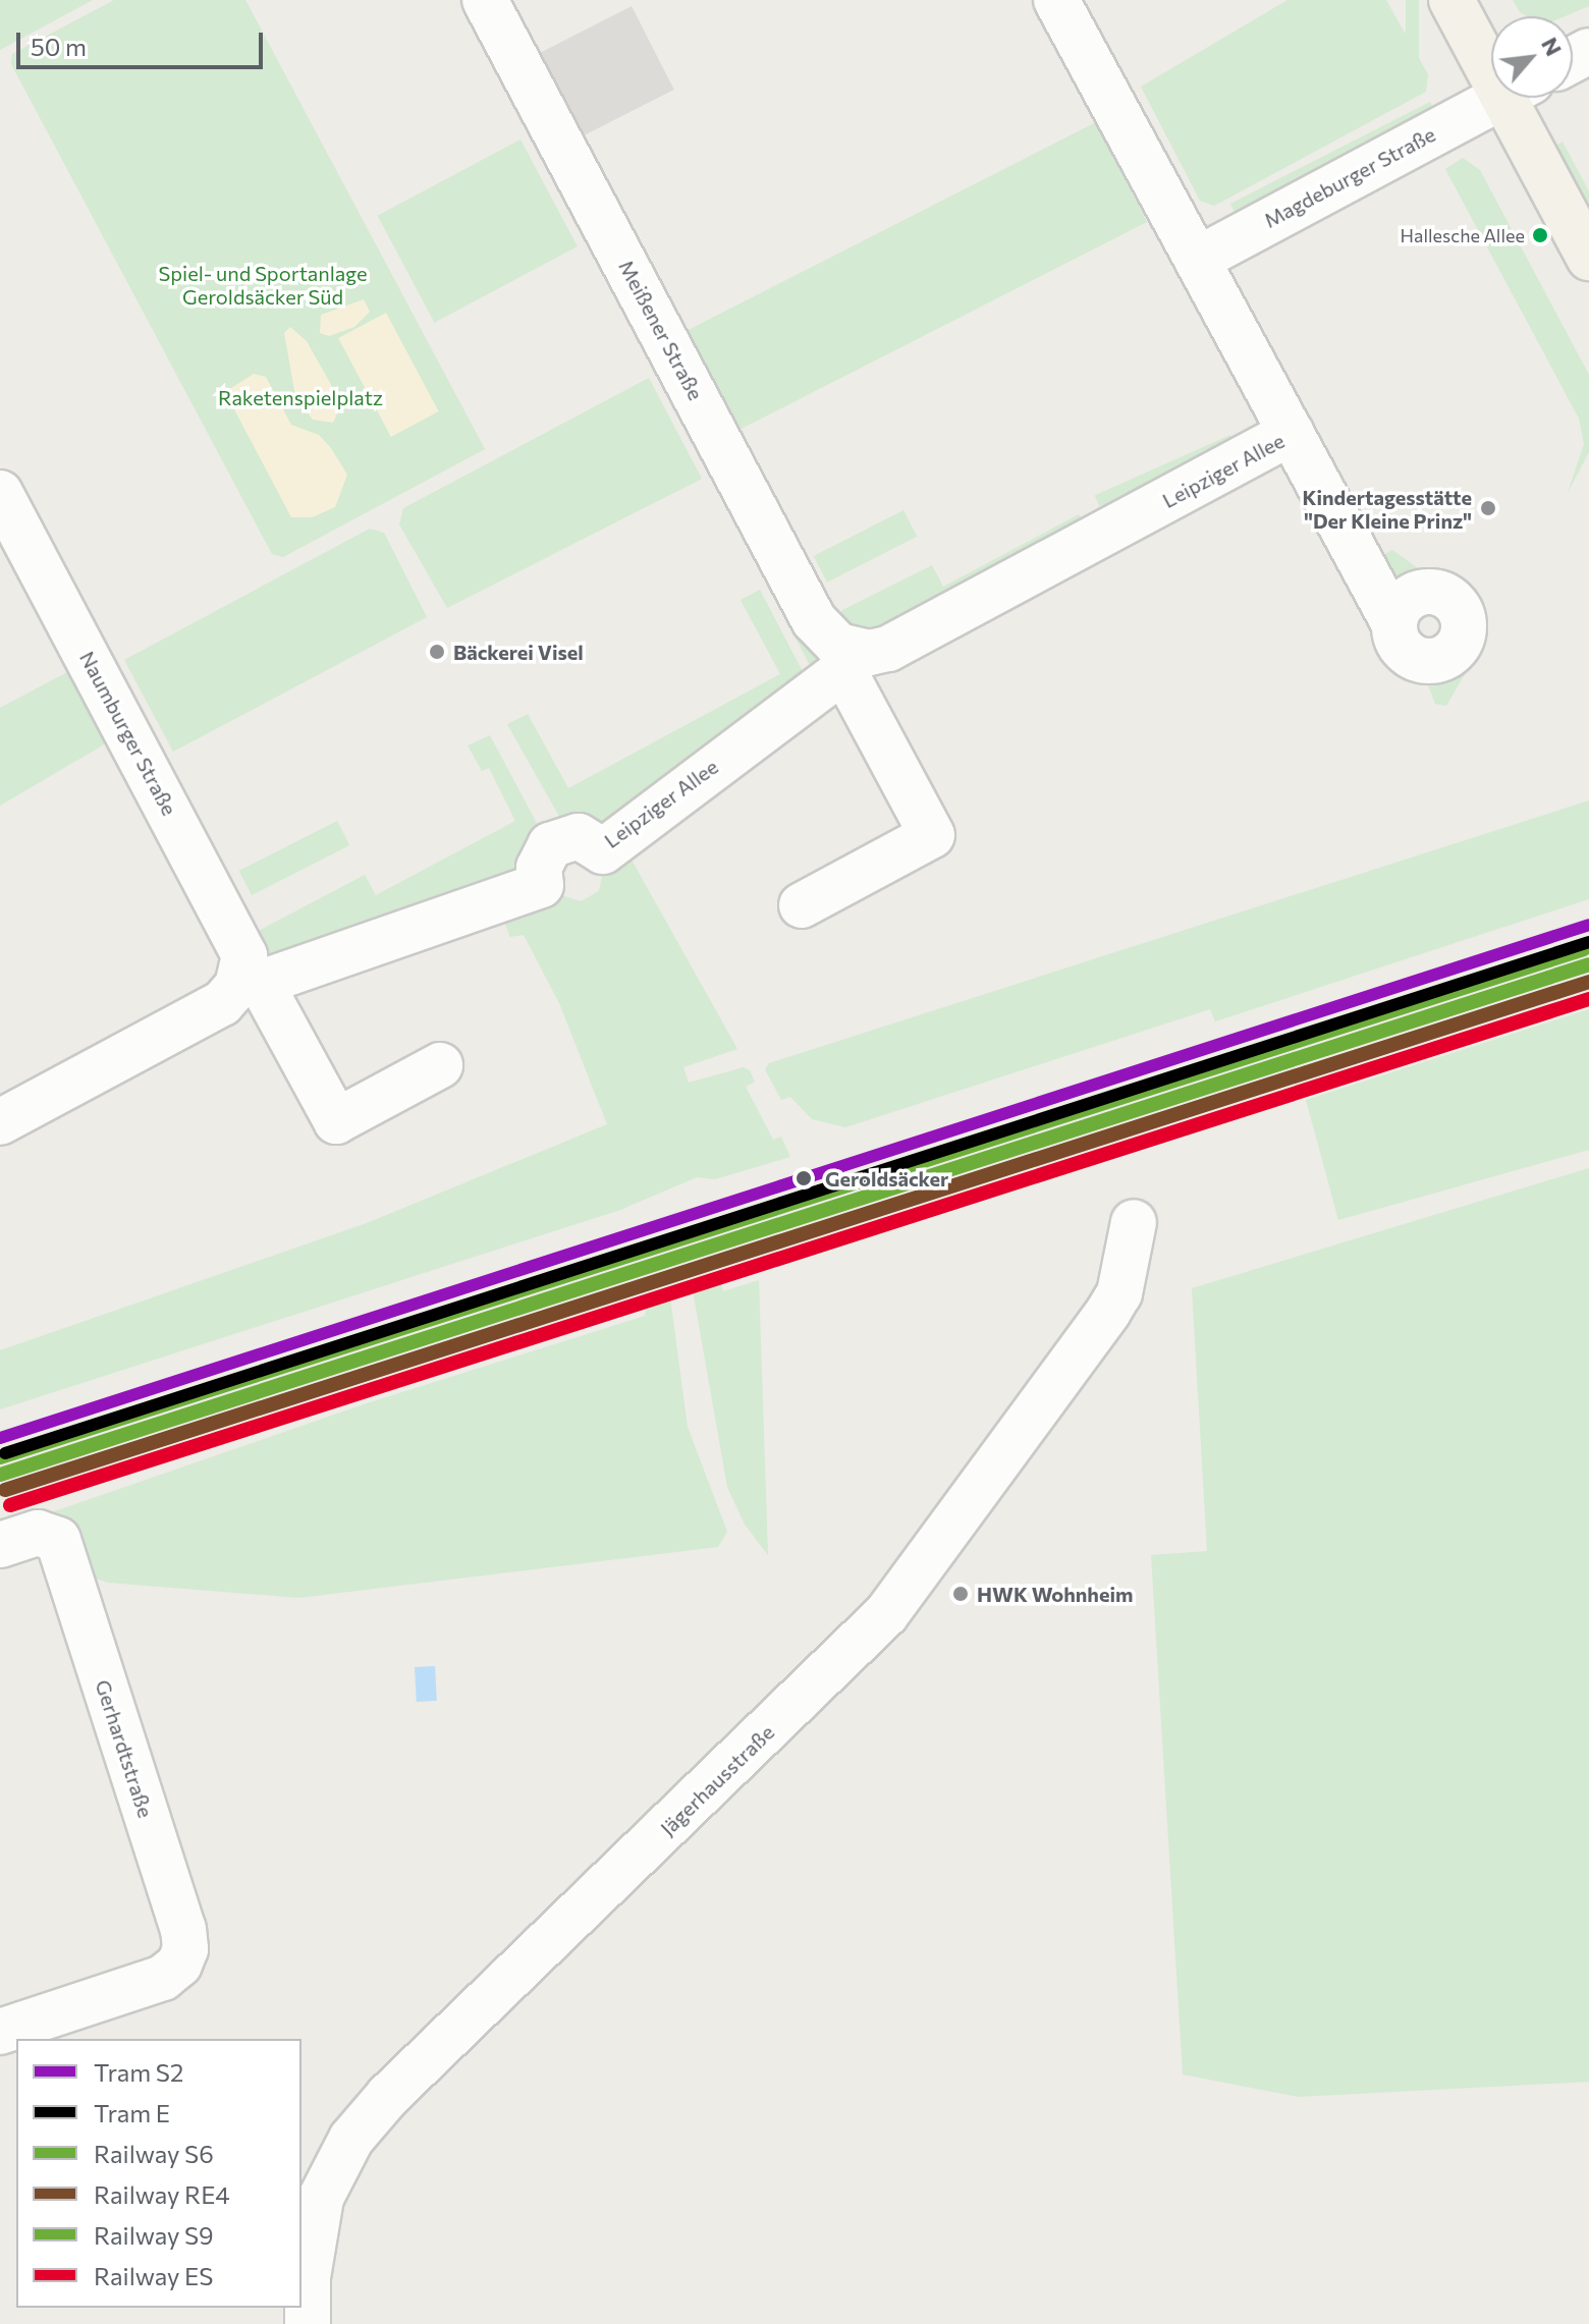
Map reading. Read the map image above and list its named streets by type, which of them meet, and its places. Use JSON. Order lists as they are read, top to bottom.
{
  "streets": {
    "street": [
      "Magdeburger Straße",
      "Meißener Straße",
      "Leipziger Allee",
      "Naumburger Straße",
      "Gerhardtstraße",
      "Jägerhausstraße"
    ]
  },
  "crossings": [
    ["Meißener Straße", "Leipziger Allee"],
    ["Leipziger Allee", "Naumburger Straße"]
  ],
  "parks": ["Spiel- und Sportanlage Geroldsäcker Süd", "Raketenspielplatz"],
  "places": [
    "Hallesche Allee",
    "Kindertagesstätte \"Der Kleine Prinz\"",
    "Bäckerei Visel",
    "Geroldsäcker",
    "HWK Wohnheim"
  ],
  "lines": [
    "tram line S2",
    "tram line E",
    "rail line S9",
    "rail line S6",
    "rail line RE4",
    "rail line ES"
  ],
  "legend": [
    "Tram S2",
    "Tram E",
    "Railway S6",
    "Railway RE4",
    "Railway S9",
    "Railway ES"
  ],
  "scale_bar": "50 m",
  "north": "top right"
}
